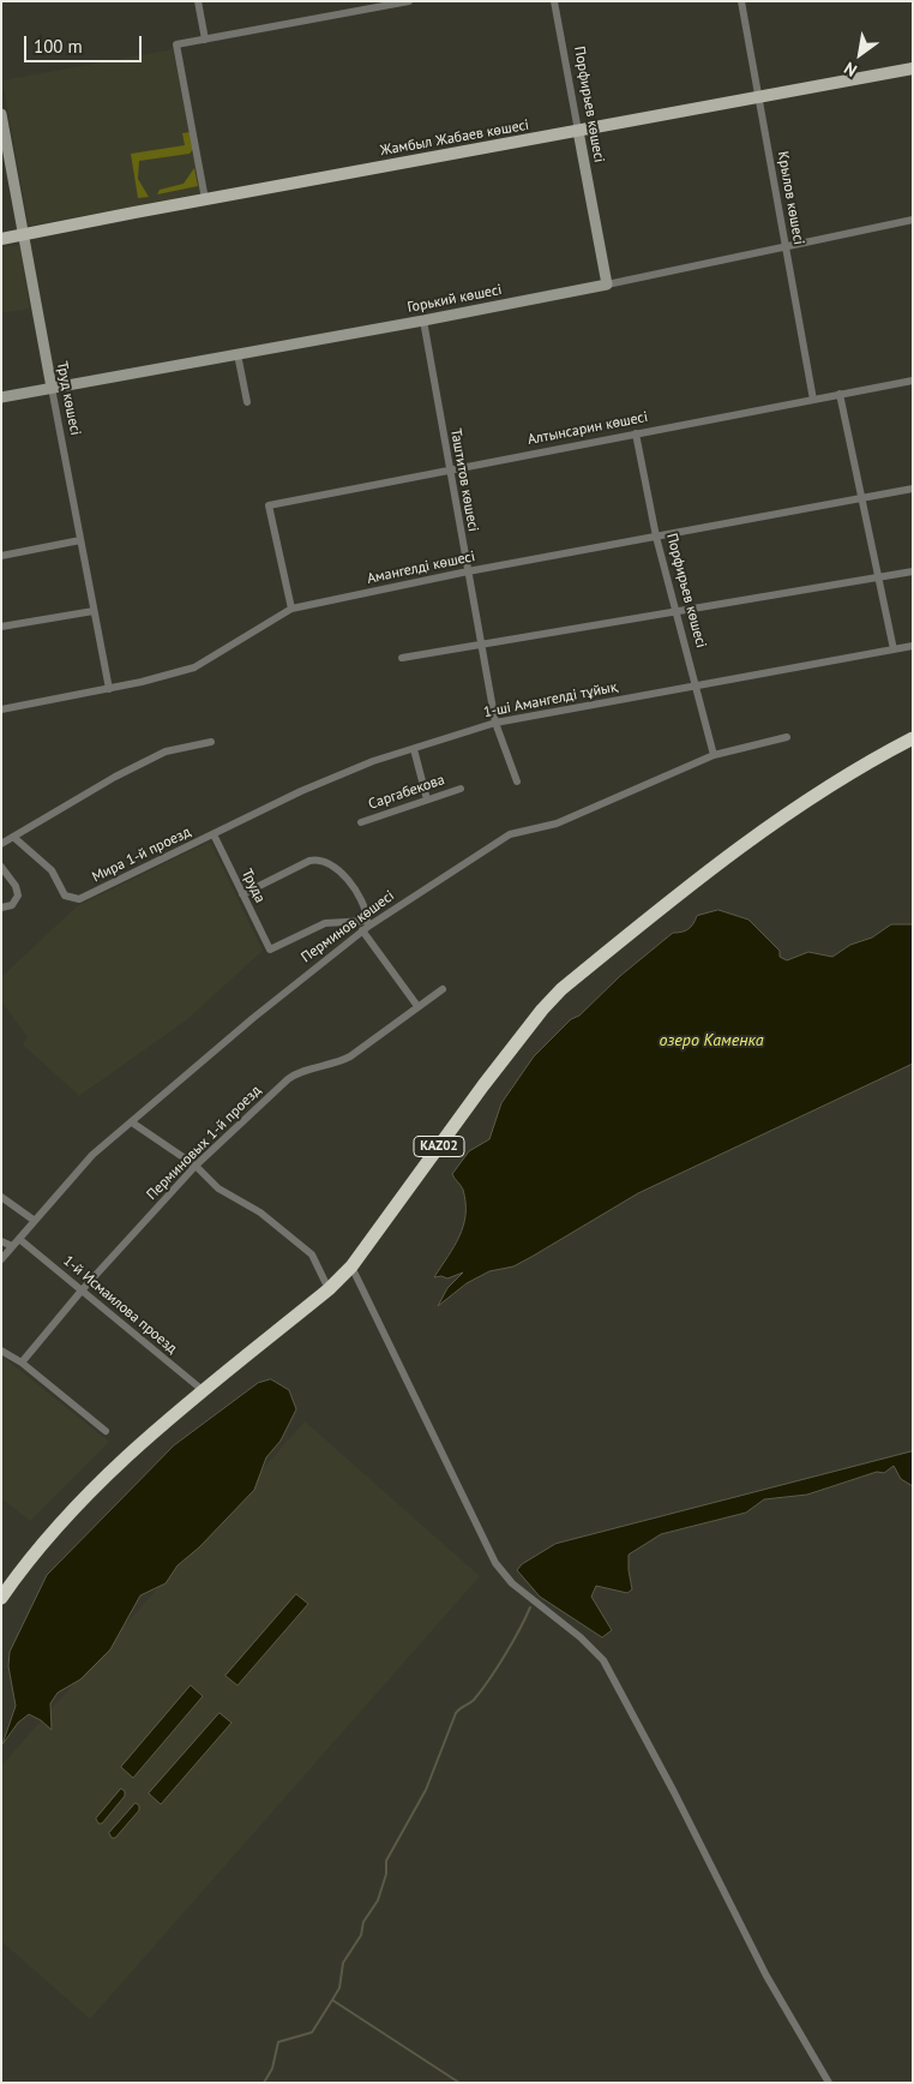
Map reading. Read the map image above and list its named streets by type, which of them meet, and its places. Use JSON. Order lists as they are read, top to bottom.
{
  "streets": {
    "highway": ["KAZ02"],
    "main road": ["Жамбыл Жабаев көшесі"],
    "street": [
      "Порфирьев көшесі",
      "Крылов көшесі",
      "Горький көшесі",
      "Труд көшесі",
      "Алтынсарин көшесі",
      "Таштитов көшесі",
      "Амангелді көшесі",
      "1-ші Амангелді тұйық",
      "Саргабекова",
      "Мира 1-й проезд",
      "Труда",
      "Перминов көшесі",
      "Перминовых 1-й проезд",
      "1-й Исмаилова проезд"
    ]
  },
  "crossings": [
    ["Порфирьев көшесі", "Жамбыл Жабаев көшесі"],
    ["Порфирьев көшесі", "Горький көшесі"],
    ["Порфирьев көшесі", "Алтынсарин көшесі"],
    ["Порфирьев көшесі", "Амангелді көшесі"],
    ["Порфирьев көшесі", "1-ші Амангелді тұйық"],
    ["Порфирьев көшесі", "Перминов көшесі"],
    ["Жамбыл Жабаев көшесі", "Крылов көшесі"],
    ["Жамбыл Жабаев көшесі", "Труд көшесі"],
    ["Крылов көшесі", "Горький көшесі"],
    ["Крылов көшесі", "Алтынсарин көшесі"],
    ["Горький көшесі", "Труд көшесі"],
    ["Горький көшесі", "Таштитов көшесі"],
    ["Труд көшесі", "Амангелді көшесі"],
    ["Алтынсарин көшесі", "Таштитов көшесі"],
    ["Алтынсарин көшесі", "Амангелді көшесі"],
    ["Таштитов көшесі", "Амангелді көшесі"],
    ["Таштитов көшесі", "1-ші Амангелді тұйық"],
    ["1-ші Амангелді тұйық", "Мира 1-й проезд"],
    ["Мира 1-й проезд", "Труда"],
    ["Труда", "Перминов көшесі"],
    ["Перминов көшесі", "1-й Исмаилова проезд"],
    ["Перминовых 1-й проезд", "1-й Исмаилова проезд"],
    ["KAZ02", "1-й Исмаилова проезд"]
  ],
  "water": ["озеро Каменка"],
  "scale_bar": "100 m",
  "north": "bottom left"
}
